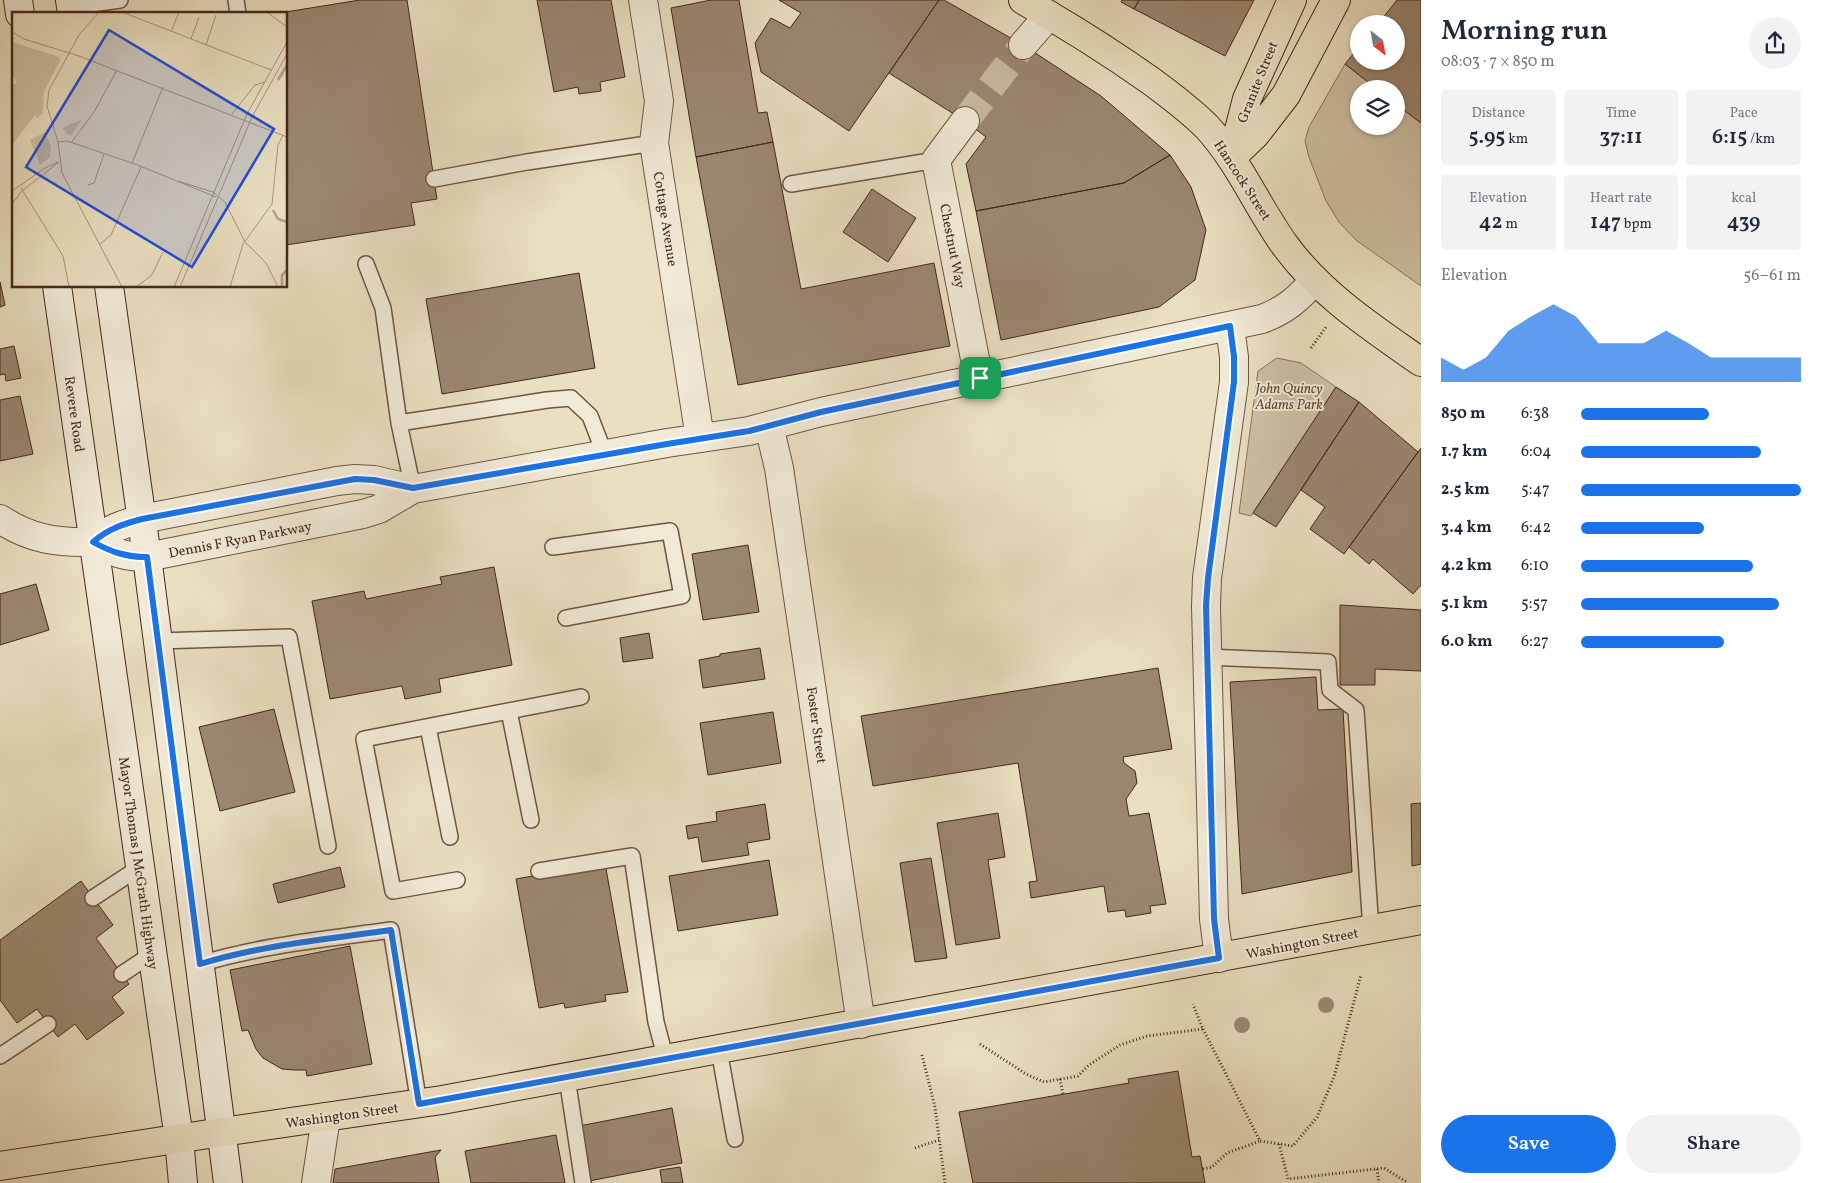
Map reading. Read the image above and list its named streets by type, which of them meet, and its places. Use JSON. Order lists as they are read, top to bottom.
{
  "streets": {
    "main road": ["Granite Street", "Hancock Street", "Washington Street"],
    "street": [
      "Cottage Avenue",
      "Chestnut Way",
      "Revere Road",
      "Dennis F Ryan Parkway",
      "Foster Street",
      "Mayor Thomas J McGrath Highway"
    ]
  },
  "crossings": [
    ["Granite Street", "Hancock Street"],
    ["Hancock Street", "Dennis F Ryan Parkway"],
    ["Cottage Avenue", "Dennis F Ryan Parkway"],
    ["Chestnut Way", "Dennis F Ryan Parkway"],
    ["Revere Road", "Dennis F Ryan Parkway"],
    ["Revere Road", "Mayor Thomas J McGrath Highway"],
    ["Dennis F Ryan Parkway", "Foster Street"],
    ["Dennis F Ryan Parkway", "Mayor Thomas J McGrath Highway"],
    ["Foster Street", "Washington Street"],
    ["Mayor Thomas J McGrath Highway", "Washington Street"]
  ],
  "parks": ["John Quincy Adams Park"],
  "north": "bottom right",
  "page": {
    "heading": ["Morning run", "08:03 · 7 × 850 m"],
    "stats": [
      ["Distance", "5.95 km"],
      ["Time", "37:11"],
      ["Pace", "6:15 /km"],
      ["Elevation", "42 m"],
      ["Heart rate", "147 bpm"],
      ["kcal", "439"]
    ],
    "chart": ["Elevation", "56–61 m"],
    "list": [
      {
        "name": "850 m",
        "note": "6:38"
      },
      {
        "name": "1.7 km",
        "note": "6:04"
      },
      {
        "name": "2.5 km",
        "note": "5:47"
      },
      {
        "name": "3.4 km",
        "note": "6:42"
      },
      {
        "name": "4.2 km",
        "note": "6:10"
      },
      {
        "name": "5.1 km",
        "note": "5:57"
      },
      {
        "name": "6.0 km",
        "note": "6:27"
      }
    ],
    "buttons": ["Save", "Share"]
  }
}
